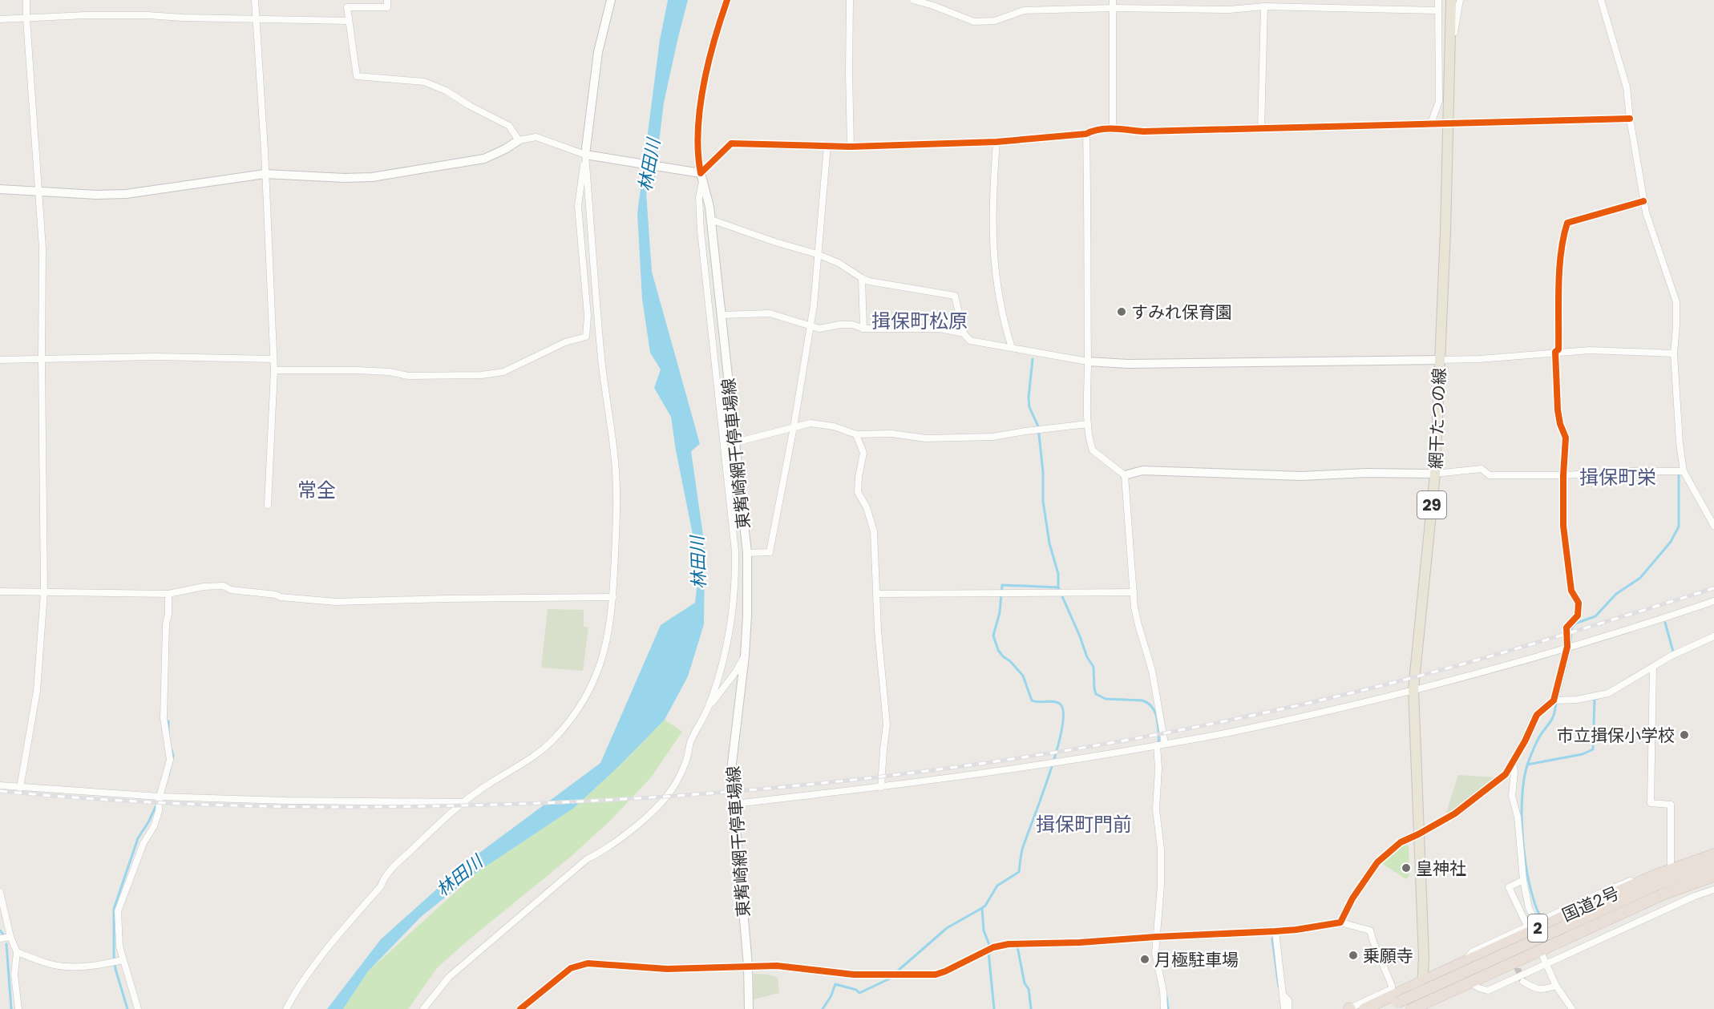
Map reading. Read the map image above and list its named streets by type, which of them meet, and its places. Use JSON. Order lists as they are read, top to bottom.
{
  "streets": {
    "highway": ["国道2号", "2"],
    "main road": ["網干たつの線", "29"],
    "street": ["東觜崎網干停車場線"]
  },
  "crossings": [
    ["網干たつの線", "国道2号"]
  ],
  "districts": [
    "揖保町松原",
    "揖保町栄",
    "常全",
    "揖保町門前"
  ],
  "water": ["林田川"],
  "places": [
    "すみれ保育園",
    "市立揖保小学校",
    "皇神社",
    "乗願寺",
    "月極駐車場"
  ]
}
